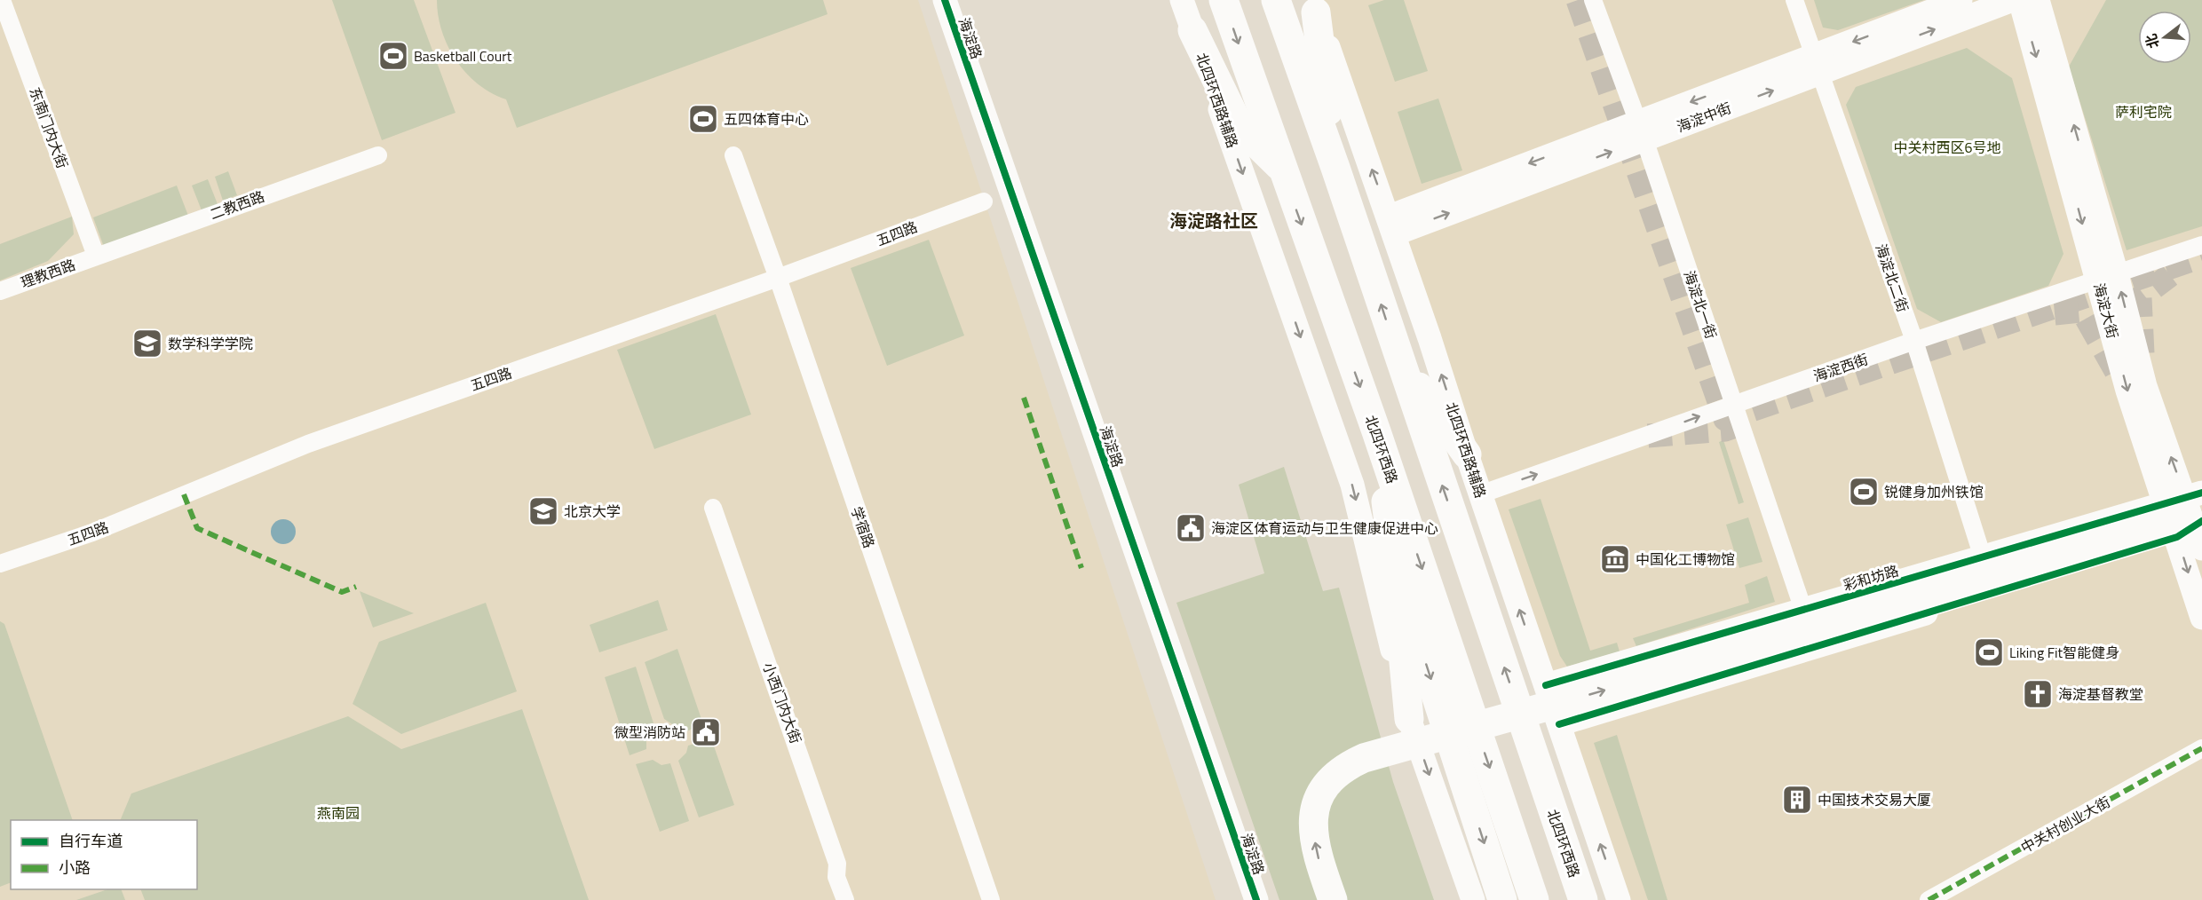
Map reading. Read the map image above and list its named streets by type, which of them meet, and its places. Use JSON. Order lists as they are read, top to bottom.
{
  "streets": {
    "highway": ["北四环西路"],
    "street": [
      "海淀路",
      "北四环西路辅路",
      "海淀中街",
      "东南门内大街",
      "二教西路",
      "五四路",
      "理教西路",
      "海淀北二街",
      "海淀北一街",
      "海淀大街",
      "海淀西街",
      "学宿路",
      "彩和坊路",
      "小西门内大街",
      "中关村创业大街"
    ]
  },
  "crossings": [
    ["北四环西路辅路", "海淀中街"],
    ["北四环西路辅路", "海淀西街"],
    ["北四环西路辅路", "彩和坊路"],
    ["海淀中街", "海淀北二街"],
    ["海淀中街", "海淀北一街"],
    ["东南门内大街", "二教西路"],
    ["东南门内大街", "理教西路"],
    ["二教西路", "理教西路"],
    ["五四路", "学宿路"],
    ["海淀北二街", "海淀西街"],
    ["海淀北二街", "彩和坊路"],
    ["海淀北一街", "海淀西街"],
    ["海淀北一街", "彩和坊路"],
    ["海淀大街", "海淀西街"],
    ["海淀大街", "彩和坊路"]
  ],
  "one_way": ["海淀西街"],
  "districts": ["海淀路社区"],
  "parks": ["萨利宅院", "中关村西区6号地", "燕南园"],
  "places": {
    "sports": [
      "Basketball Court",
      "五四体育中心",
      "锐健身加州铁馆",
      "Liking Fit智能健身"
    ],
    "school or university": ["数学科学学院", "北京大学"],
    "public building": ["海淀区体育运动与卫生健康促进中心", "微型消防站"],
    "museum": ["中国化工博物馆"],
    "church": ["海淀基督教堂"],
    "building": ["中国技术交易大厦"]
  },
  "legend": ["自行车道", "小路"],
  "north": "left"
}
